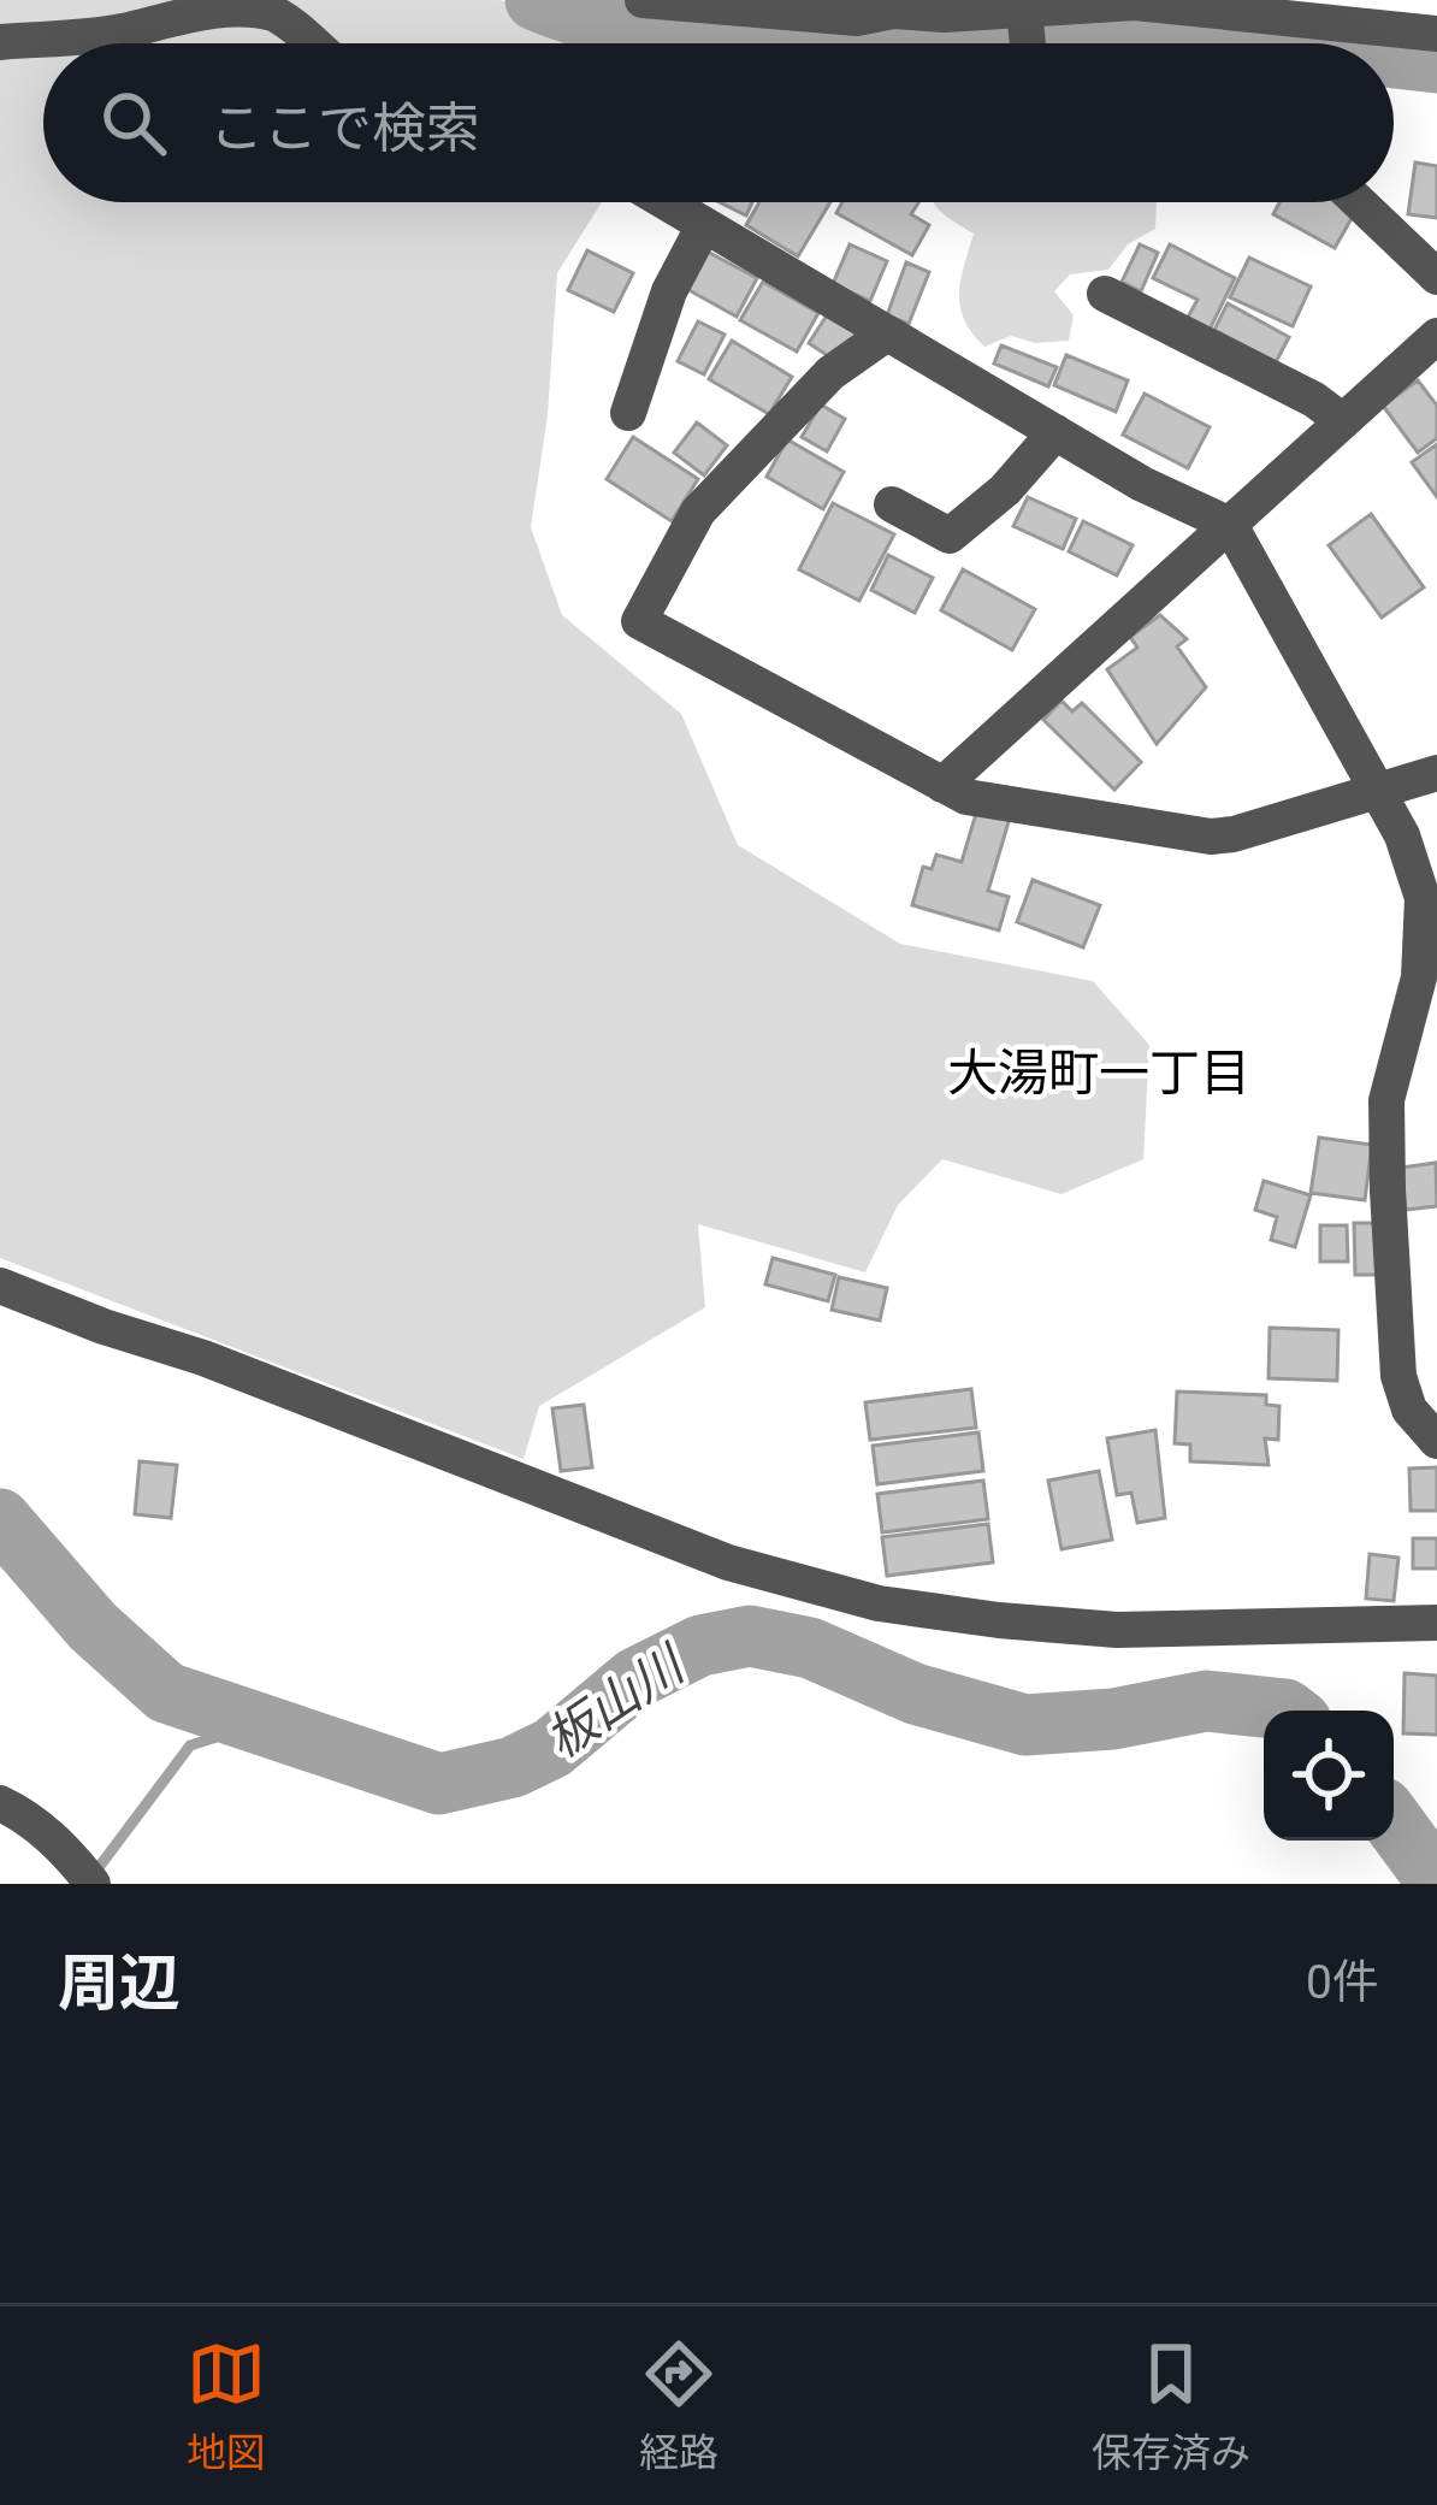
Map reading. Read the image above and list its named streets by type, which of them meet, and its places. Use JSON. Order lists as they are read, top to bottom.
{
  "districts": ["大湯町一丁目"],
  "water": ["板山川"],
  "page": {
    "search": "ここで検索",
    "heading": ["周辺", "0件"],
    "nav": ["地図", "経路", "保存済み"]
  }
}
